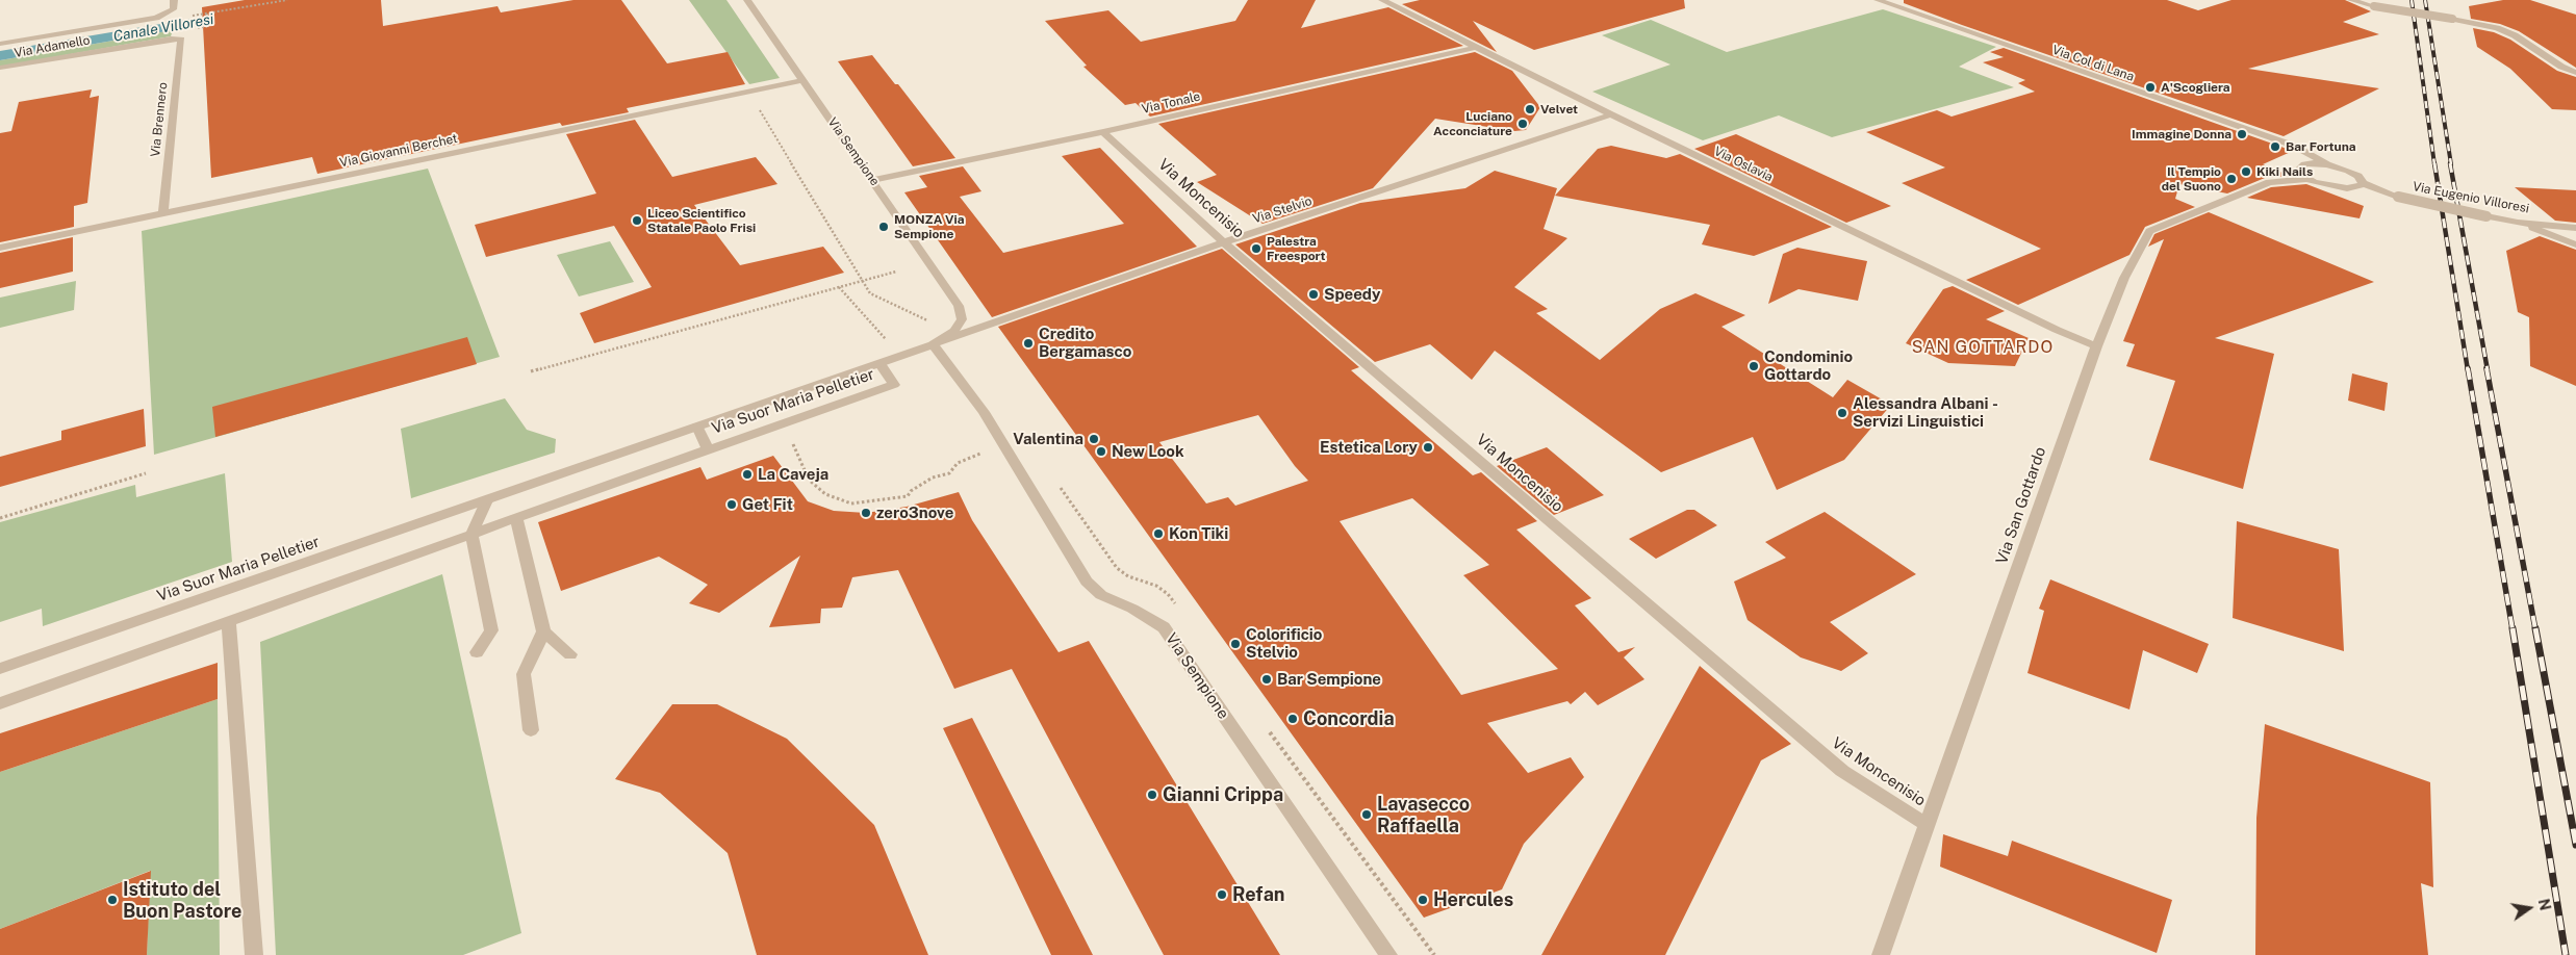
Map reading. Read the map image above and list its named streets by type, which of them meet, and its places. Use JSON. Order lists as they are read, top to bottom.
{
  "streets": {
    "street": [
      "Via Adamello",
      "Via Col di Lana",
      "Via Tonale",
      "Via Brennero",
      "Via Giovanni Berchet",
      "Via Sempione",
      "Via Oslavia",
      "Via Eugenio Villoresi",
      "Via Moncenisio",
      "Via Stelvio",
      "Via Suor Maria Pelletier",
      "Via San Gottardo"
    ]
  },
  "crossings": [
    ["Via Adamello", "Via Brennero"],
    ["Via Tonale", "Via Sempione"],
    ["Via Tonale", "Via Oslavia"],
    ["Via Tonale", "Via Moncenisio"],
    ["Via Brennero", "Via Giovanni Berchet"],
    ["Via Giovanni Berchet", "Via Sempione"],
    ["Via Sempione", "Via Stelvio"],
    ["Via Sempione", "Via Suor Maria Pelletier"],
    ["Via Oslavia", "Via Stelvio"],
    ["Via Oslavia", "Via San Gottardo"],
    ["Via Eugenio Villoresi", "Via San Gottardo"],
    ["Via Moncenisio", "Via Stelvio"],
    ["Via Moncenisio", "Via San Gottardo"],
    ["Via Stelvio", "Via Suor Maria Pelletier"]
  ],
  "districts": ["SAN GOTTARDO"],
  "water": ["Canale Villoresi"],
  "places": [
    "A'Scogliera",
    "Velvet",
    "Luciano Acconciature",
    "Immagine Donna",
    "Bar Fortuna",
    "Kiki Nails",
    "Il Tempio del Suono",
    "Liceo Scientifico Statale Paolo Frisi",
    "MONZA Via Sempione",
    "Palestra Freesport",
    "Speedy",
    "Credito Bergamasco",
    "Condominio Gottardo",
    "Alessandra Albani - Servizi Linguistici",
    "Valentina",
    "Estetica Lory",
    "New Look",
    "La Caveja",
    "Get Fit",
    "zero3nove",
    "Kon Tiki",
    "Colorificio Stelvio",
    "Bar Sempione",
    "Concordia",
    "Gianni Crippa",
    "Lavasecco Raffaella",
    "Refan",
    "Istituto del Buon Pastore",
    "Hercules"
  ],
  "north": "right"
}
